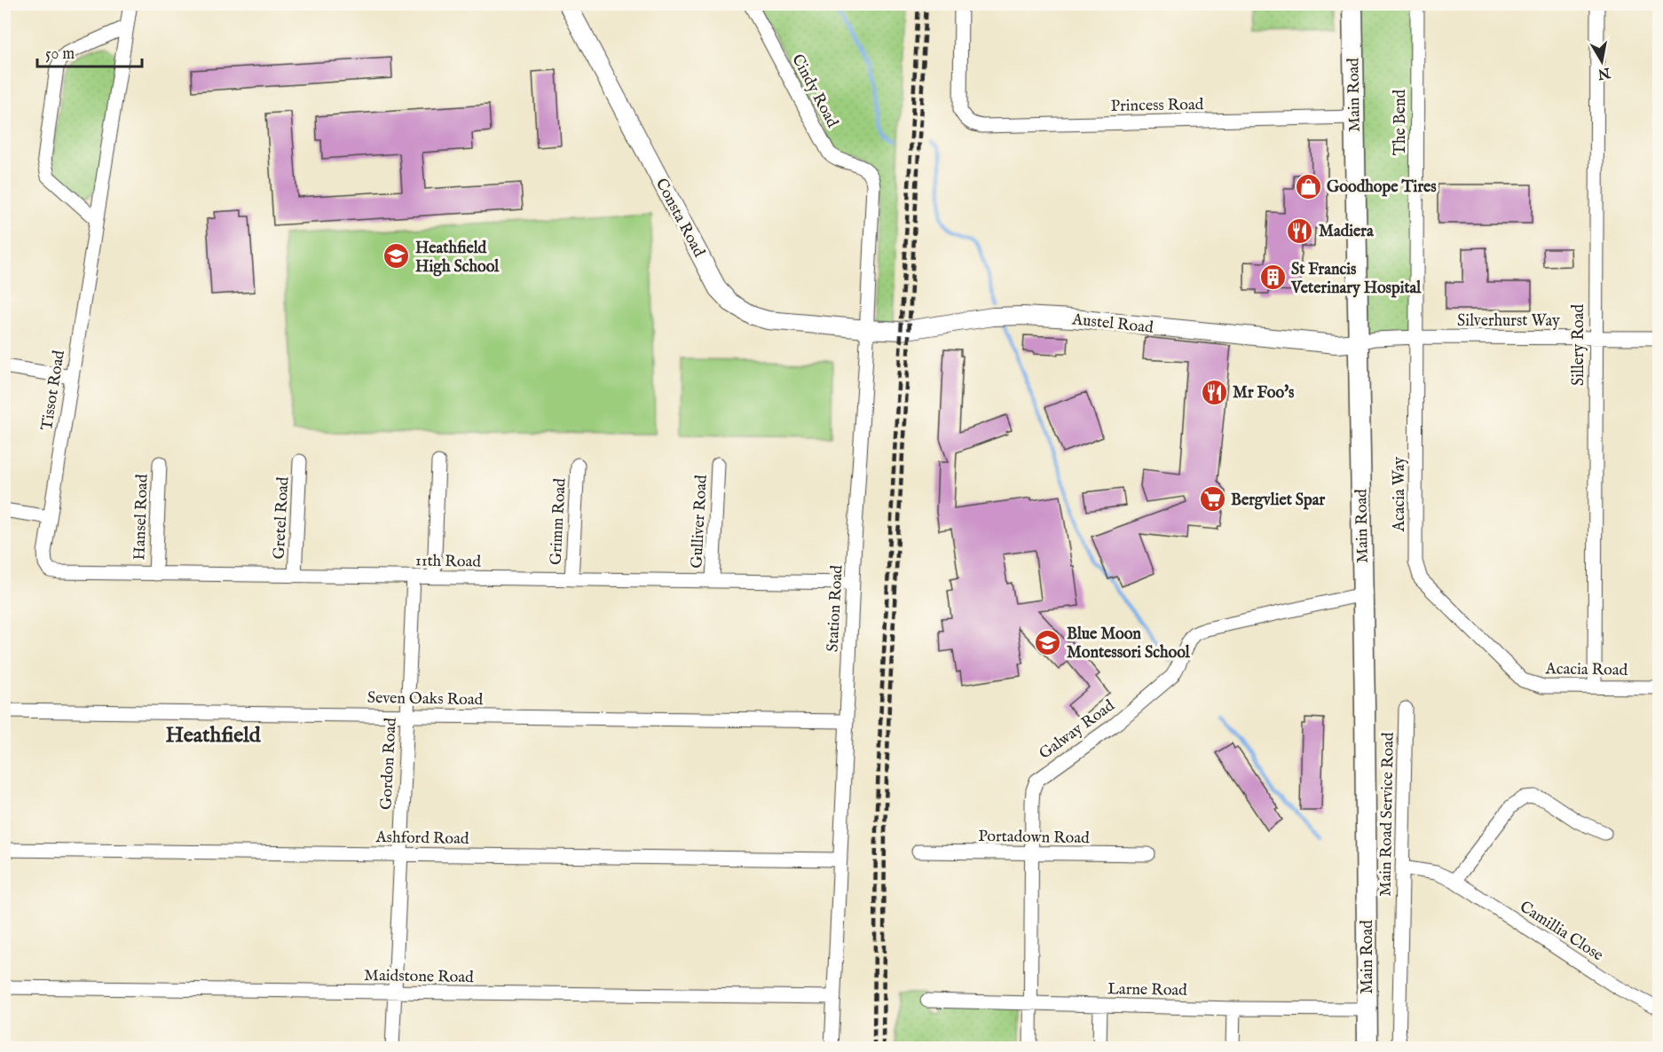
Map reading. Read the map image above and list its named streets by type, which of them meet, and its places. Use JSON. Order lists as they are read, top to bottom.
{
  "streets": {
    "main road": ["Main Road"],
    "street": [
      "Cindy Road",
      "Princess Road",
      "The Bend",
      "Consta Road",
      "Silverhurst Way",
      "Austel Road",
      "Sillery Road",
      "Tissot Road",
      "Acacia Way",
      "Hansel Road",
      "Gretel Road",
      "Grimm Road",
      "Gulliver Road",
      "11th Road",
      "Station Road",
      "Acacia Road",
      "Seven Oaks Road",
      "Galway Road",
      "Gordon Road",
      "Main Road Service Road",
      "Portadown Road",
      "Ashford Road",
      "Camillia Close",
      "Maidstone Road",
      "Larne Road"
    ]
  },
  "crossings": [
    ["Cindy Road", "Station Road"],
    ["Main Road", "Princess Road"],
    ["Main Road", "Silverhurst Way"],
    ["Main Road", "Austel Road"],
    ["Main Road", "Galway Road"],
    ["Main Road", "Larne Road"],
    ["The Bend", "Silverhurst Way"],
    ["The Bend", "Acacia Way"],
    ["Consta Road", "Austel Road"],
    ["Consta Road", "Station Road"],
    ["Silverhurst Way", "Austel Road"],
    ["Silverhurst Way", "Sillery Road"],
    ["Silverhurst Way", "Acacia Way"],
    ["Austel Road", "Station Road"],
    ["Sillery Road", "Acacia Road"],
    ["Tissot Road", "11th Road"],
    ["Acacia Way", "Acacia Road"],
    ["Hansel Road", "11th Road"],
    ["Gretel Road", "11th Road"],
    ["Grimm Road", "11th Road"],
    ["Gulliver Road", "11th Road"],
    ["11th Road", "Station Road"],
    ["11th Road", "Gordon Road"],
    ["Station Road", "Seven Oaks Road"],
    ["Station Road", "Ashford Road"],
    ["Station Road", "Maidstone Road"],
    ["Seven Oaks Road", "Gordon Road"],
    ["Galway Road", "Portadown Road"],
    ["Galway Road", "Larne Road"],
    ["Gordon Road", "Ashford Road"],
    ["Gordon Road", "Maidstone Road"],
    ["Main Road Service Road", "Camillia Close"]
  ],
  "districts": ["Heathfield"],
  "places": {
    "shop": ["Goodhope Tires"],
    "restaurant": ["Madiera", "Mr Foo's"],
    "school or university": ["Heathfield High School", "Blue Moon Montessori School"],
    "building": ["St Francis Veterinary Hospital"],
    "supermarket": ["Bergvliet Spar"]
  },
  "scale_bar": "50 m",
  "north": "bottom"
}
